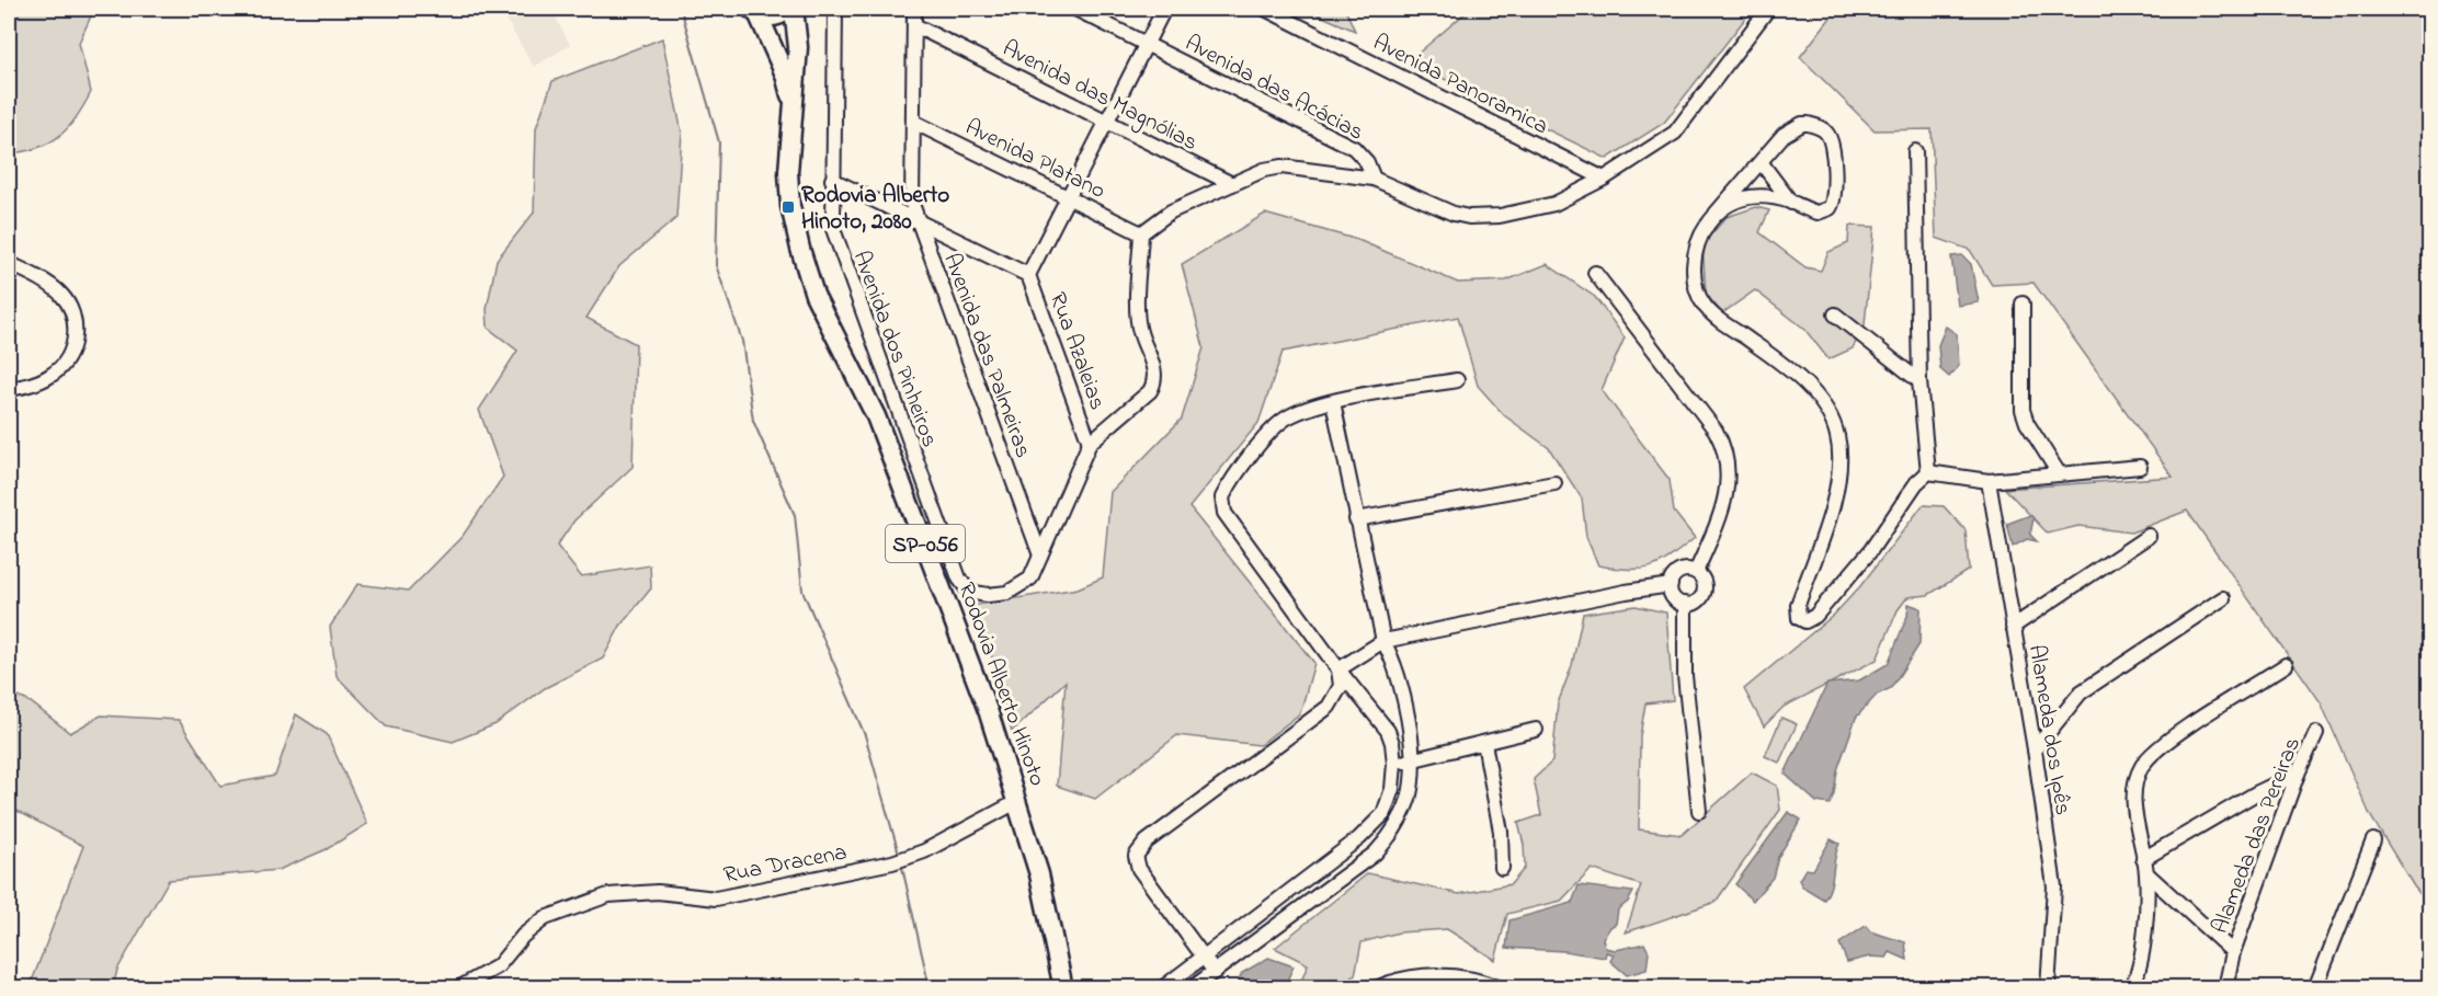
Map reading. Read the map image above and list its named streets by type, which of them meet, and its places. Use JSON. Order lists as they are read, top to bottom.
{
  "streets": {
    "main road": ["SP-056", "Rodovia Alberto Hinoto"],
    "street": [
      "Avenida Panoramica",
      "Avenida das Acácias",
      "Avenida das Magnólias",
      "Avenida Platano",
      "Avenida dos Pinheiros",
      "Rua Azaleias",
      "Avenida das Palmeiras",
      "Alameda dos Ipês",
      "Alameda das Pereiras",
      "Rua Dracena"
    ]
  },
  "crossings": [
    ["Avenida das Magnólias", "Avenida das Palmeiras"],
    ["Avenida Platano", "Avenida das Palmeiras"],
    ["Avenida dos Pinheiros", "Avenida das Palmeiras"],
    ["Rodovia Alberto Hinoto", "Rua Dracena"]
  ],
  "places": {
    "transit": ["Rodovia Alberto Hinoto, 2080"]
  }
}
